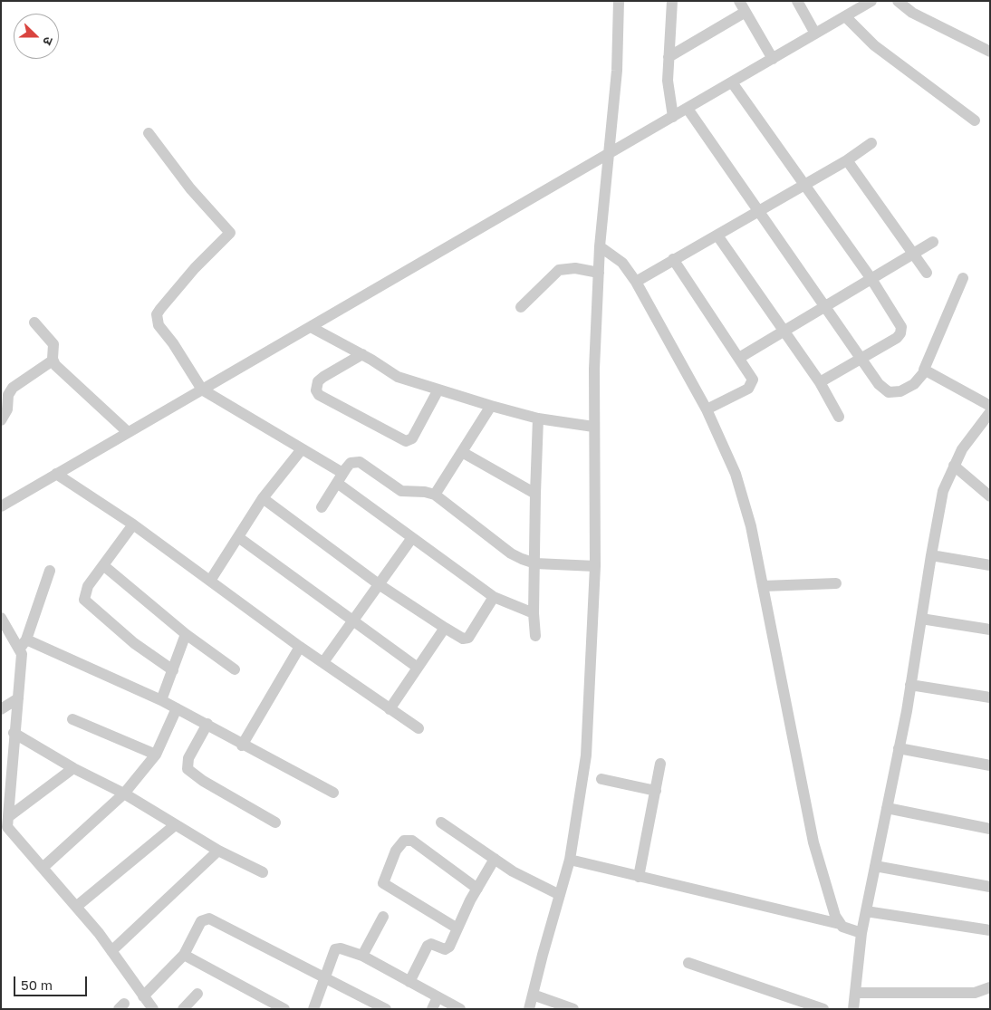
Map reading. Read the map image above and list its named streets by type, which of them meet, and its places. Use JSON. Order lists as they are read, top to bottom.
{
  "scale_bar": "50 m",
  "north": "right"
}
